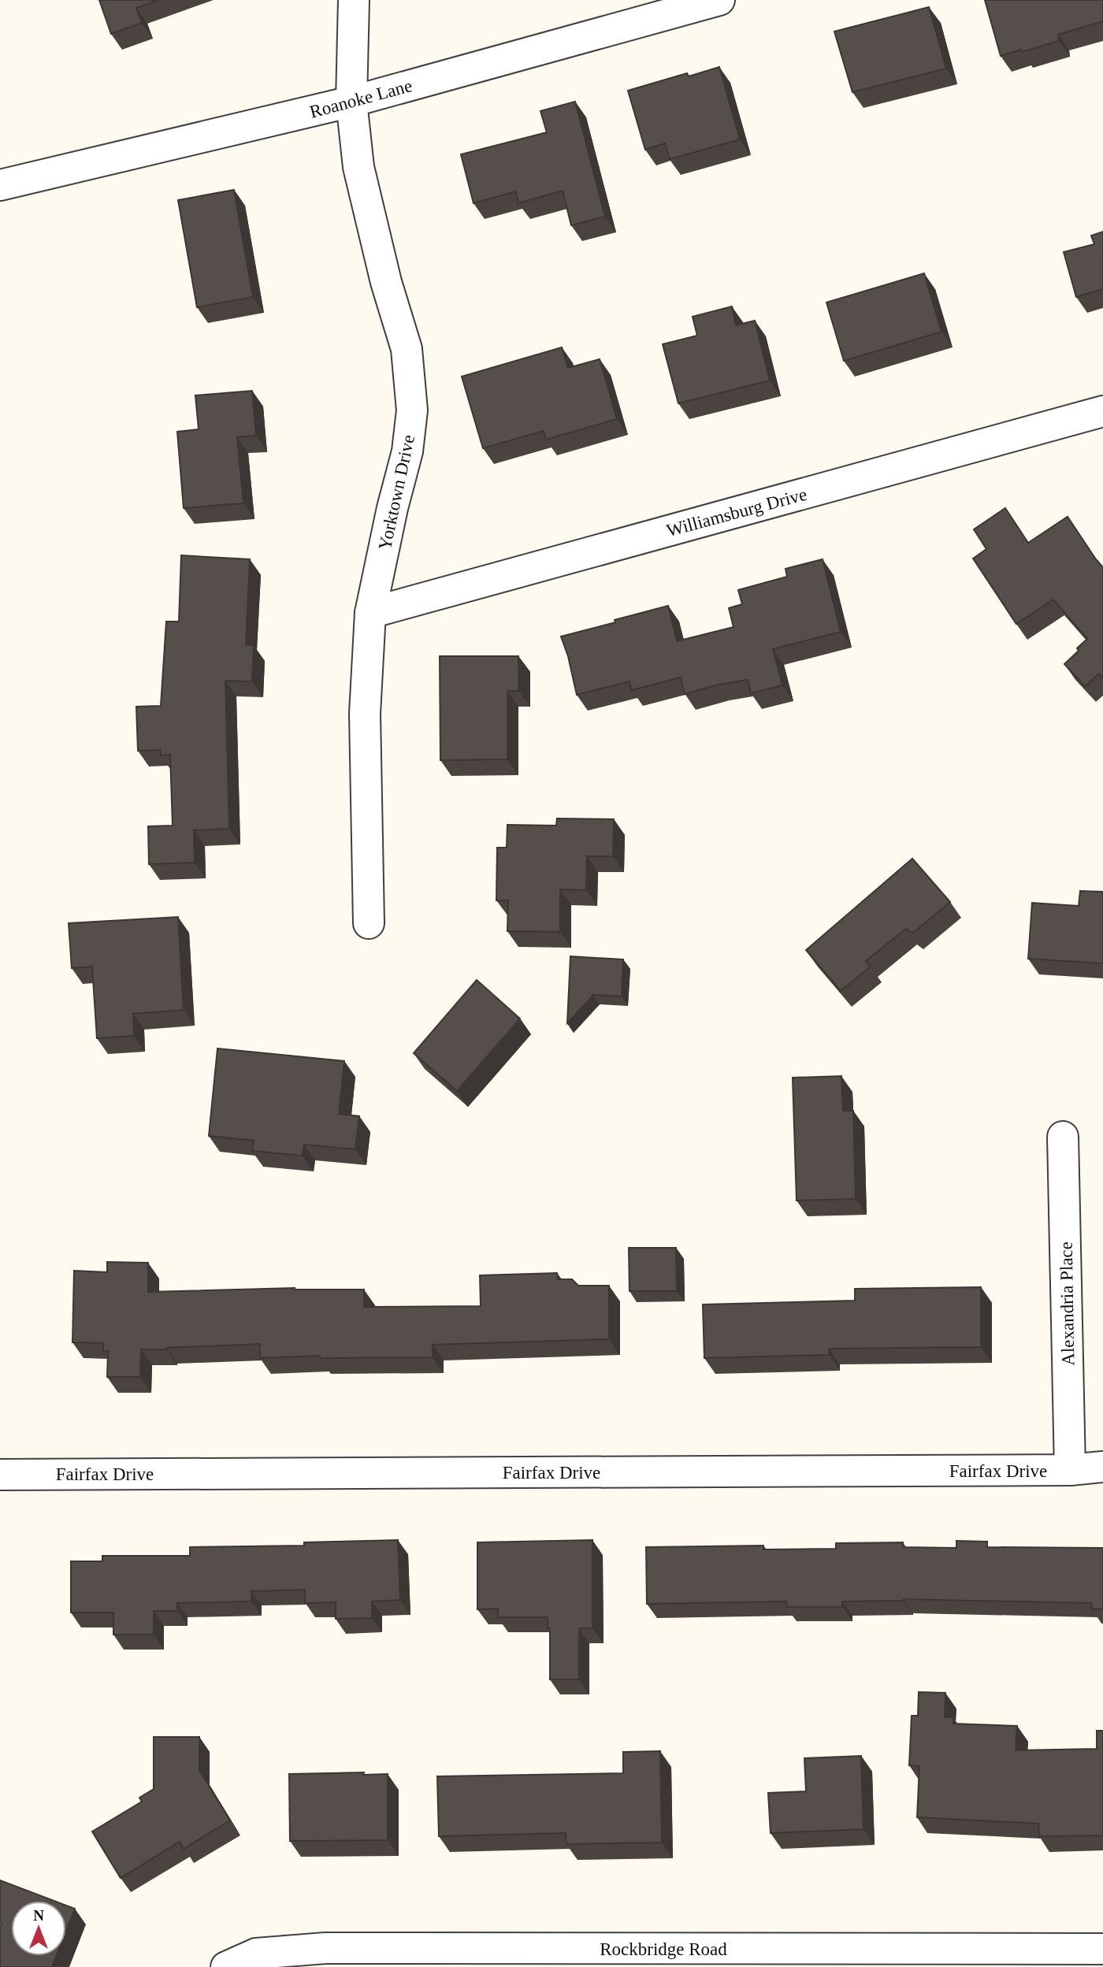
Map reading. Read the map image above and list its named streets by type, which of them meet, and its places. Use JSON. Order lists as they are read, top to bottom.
{
  "streets": {
    "street": [
      "Roanoke Lane",
      "Yorktown Drive",
      "Williamsburg Drive",
      "Alexandria Place",
      "Fairfax Drive",
      "Rockbridge Road"
    ]
  },
  "crossings": [
    ["Roanoke Lane", "Yorktown Drive"],
    ["Yorktown Drive", "Williamsburg Drive"],
    ["Alexandria Place", "Fairfax Drive"]
  ],
  "north": "top"
}
